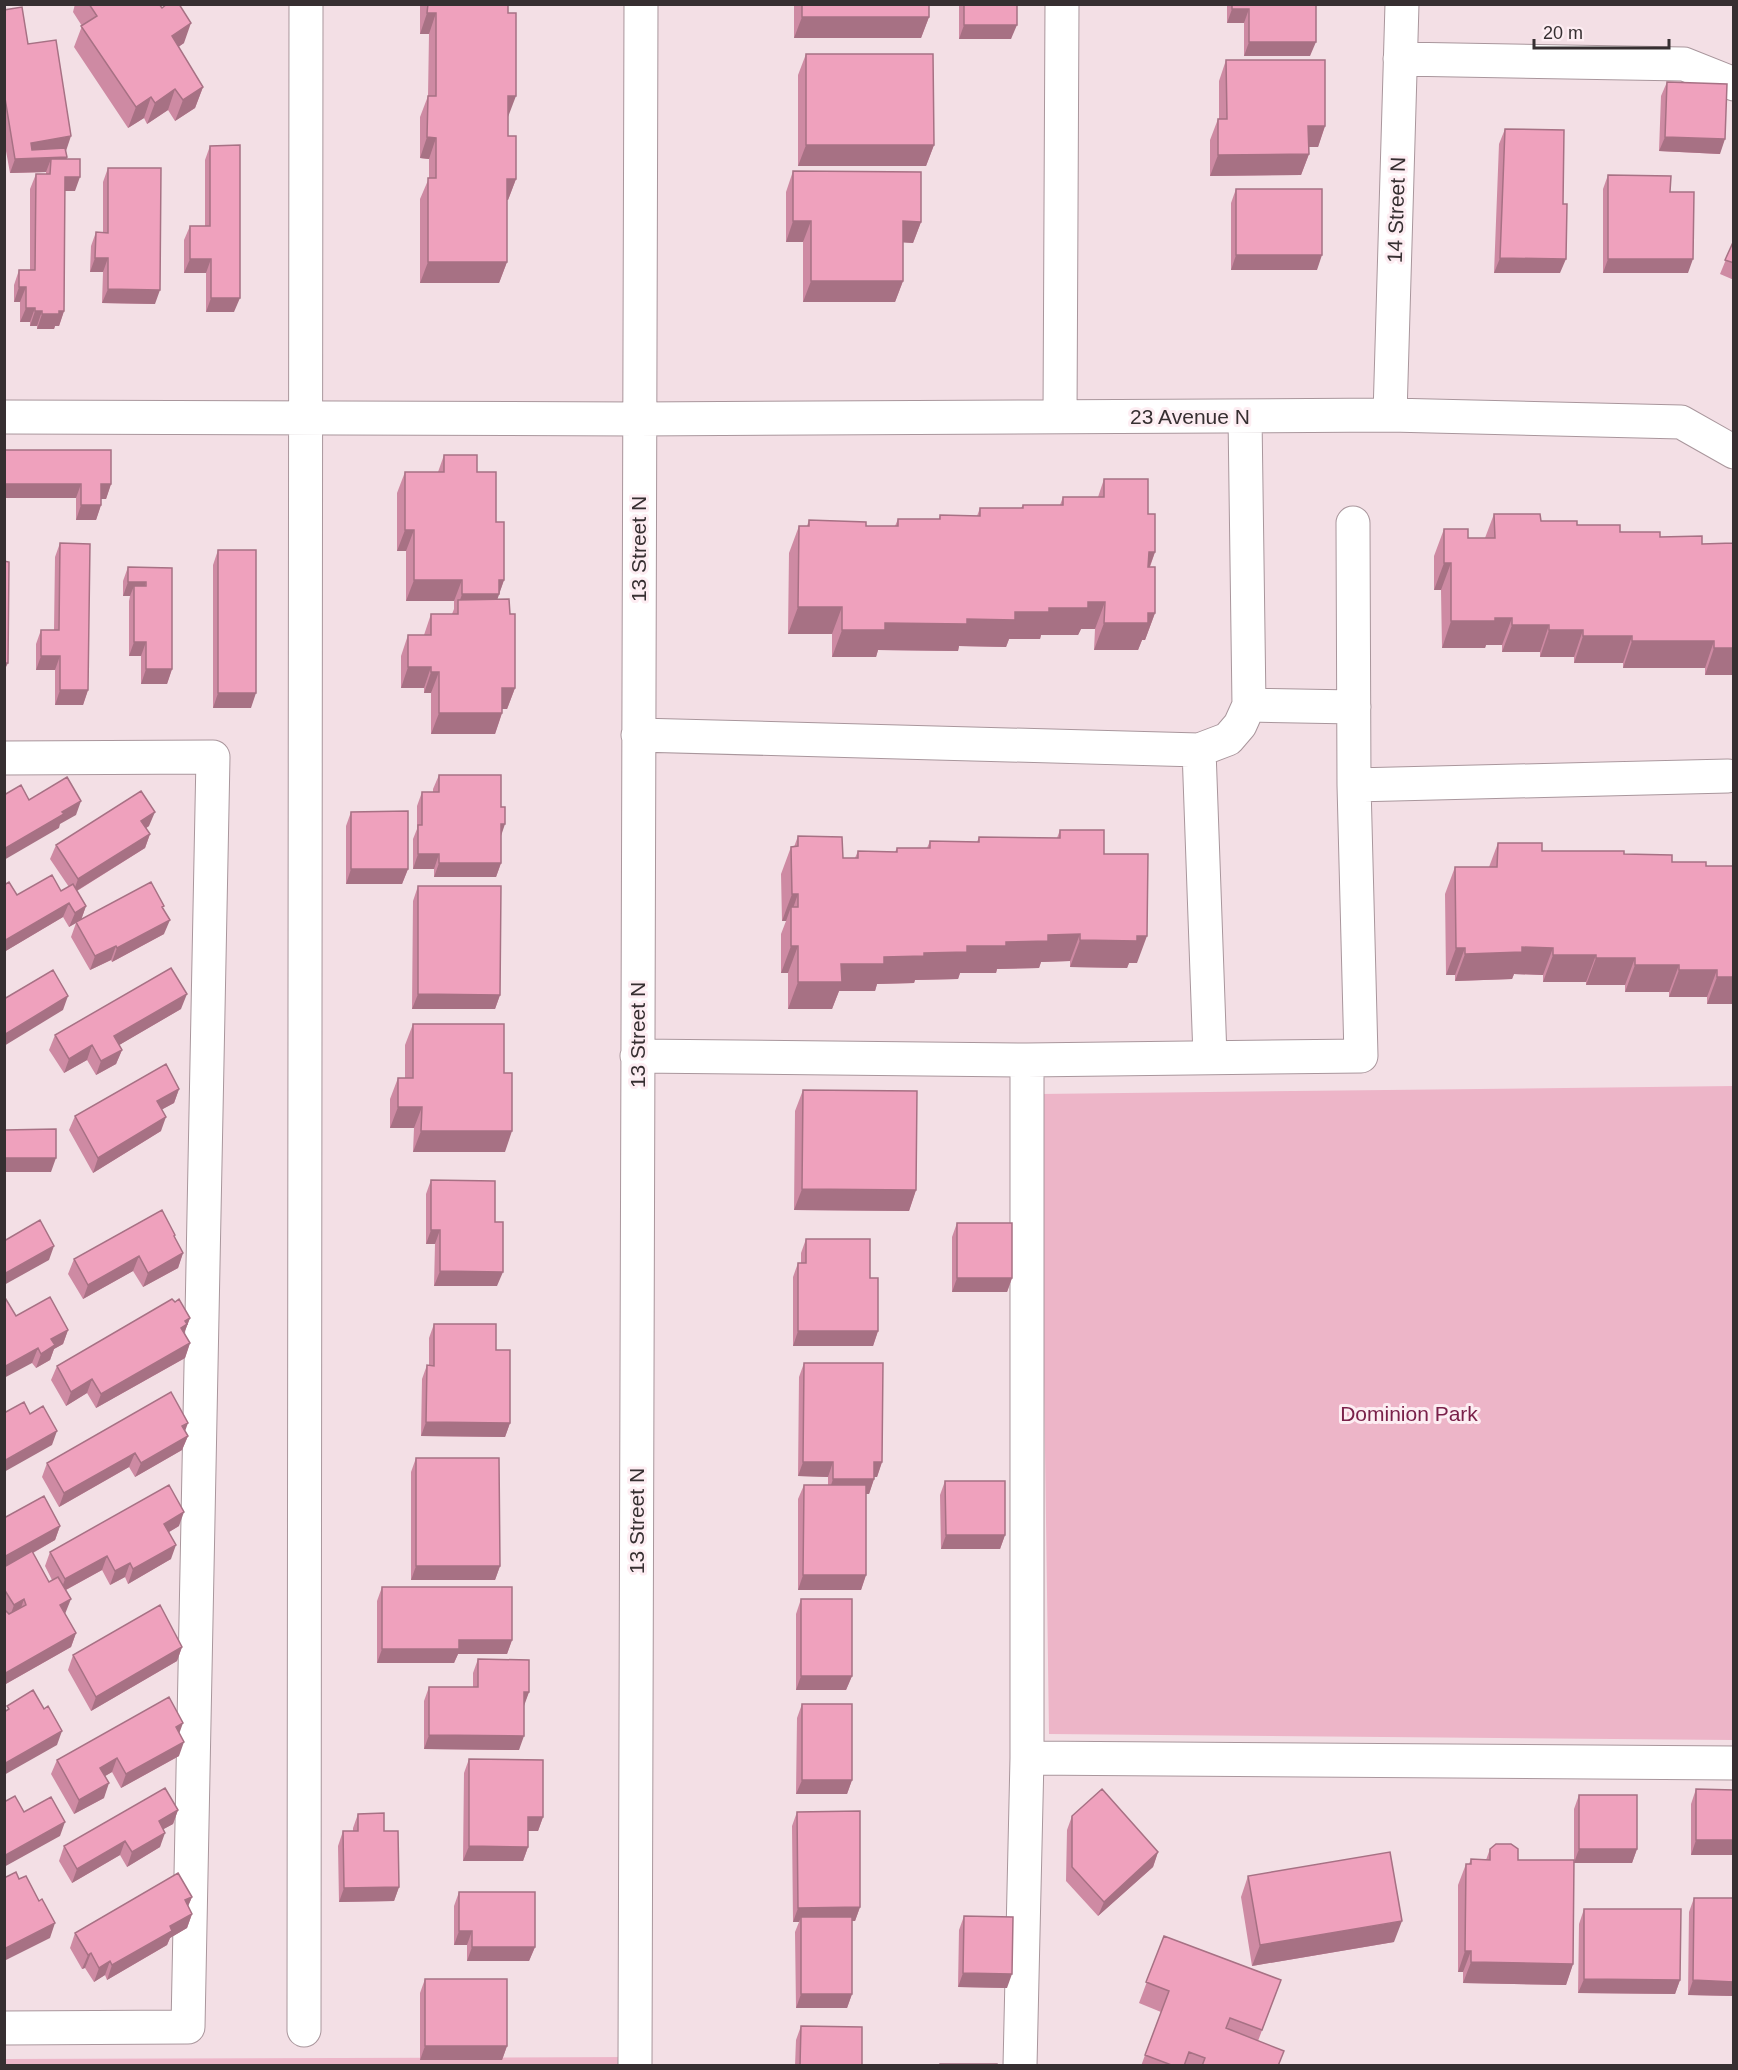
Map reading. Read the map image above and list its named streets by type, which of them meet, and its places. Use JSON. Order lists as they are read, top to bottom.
{
  "streets": {
    "street": ["14 Street N", "23 Avenue N", "13 Street N"]
  },
  "crossings": [
    ["14 Street N", "23 Avenue N"],
    ["23 Avenue N", "13 Street N"]
  ],
  "parks": ["Dominion Park"],
  "scale_bar": "20 m"
}
